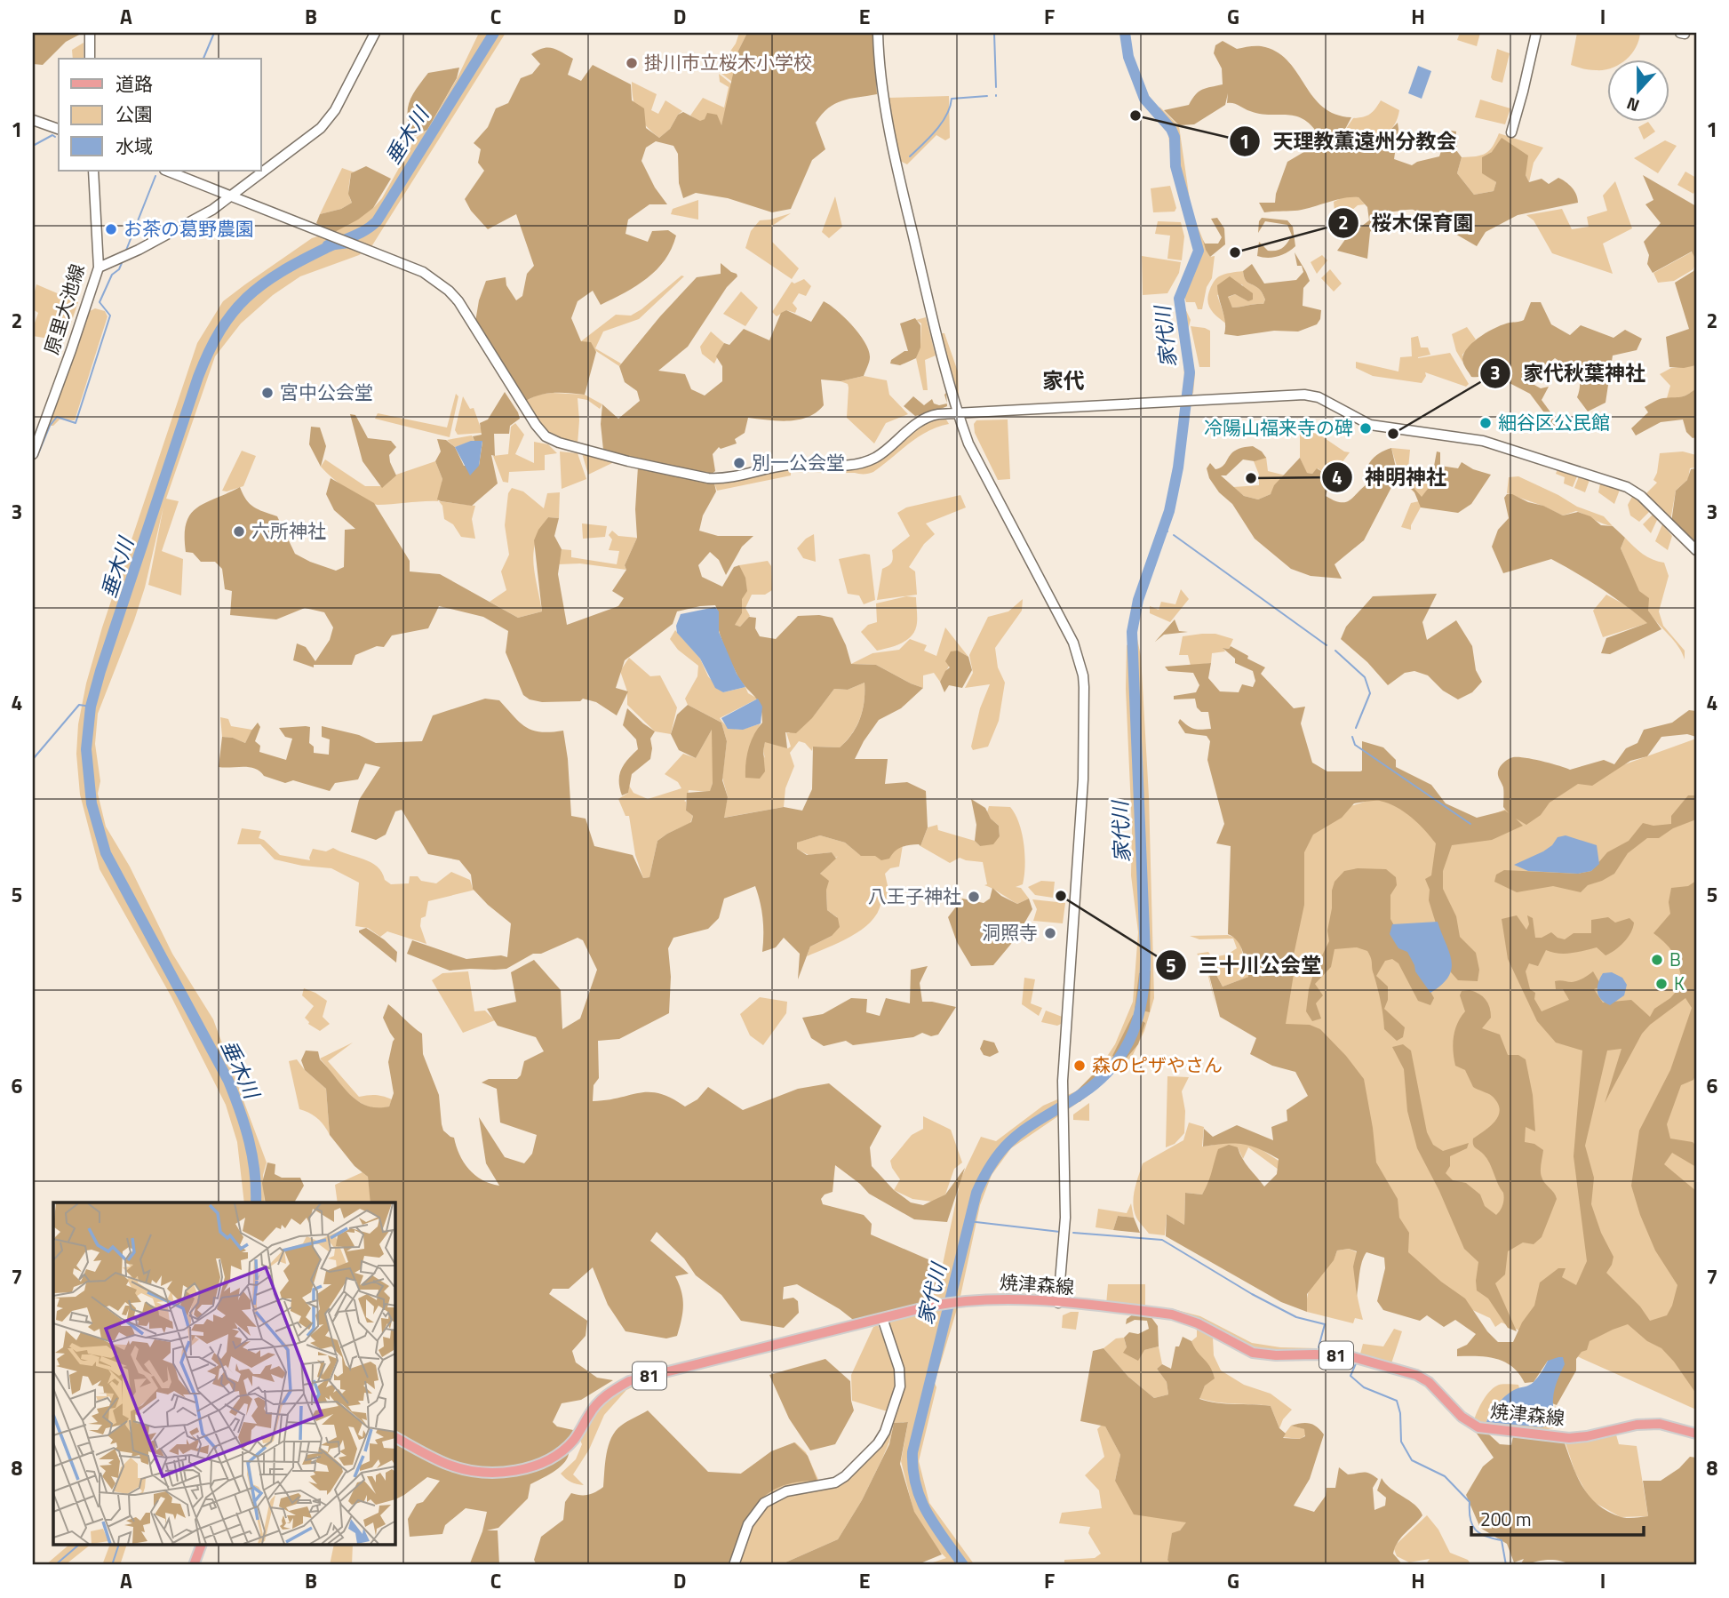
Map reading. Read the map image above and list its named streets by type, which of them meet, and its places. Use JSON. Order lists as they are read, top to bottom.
{
  "streets": {
    "main road": ["焼津森線", "81"],
    "street": ["原里大池線"]
  },
  "districts": ["家代"],
  "water": ["垂木川", "家代川"],
  "places": [
    "掛川市立桜木小学校",
    "天理教薫遠州分教会",
    "お茶の葛野農園",
    "桜木保育園",
    "宮中公会堂",
    "細谷区公民館",
    "冷陽山福来寺の碑",
    "家代秋葉神社",
    "別一公会堂",
    "神明神社",
    "六所神社",
    "三十川公会堂",
    "八王子神社",
    "洞照寺",
    "B",
    "K",
    "森のピザやさん"
  ],
  "legend": ["道路", "公園", "水域"],
  "scale_bar": "200 m",
  "north": "bottom",
  "grid": {
    "columns": [
      "A",
      "B",
      "C",
      "D",
      "E",
      "F",
      "G",
      "H",
      "I"
    ],
    "rows": [
      "1",
      "2",
      "3",
      "4",
      "5",
      "6",
      "7",
      "8"
    ]
  }
}
